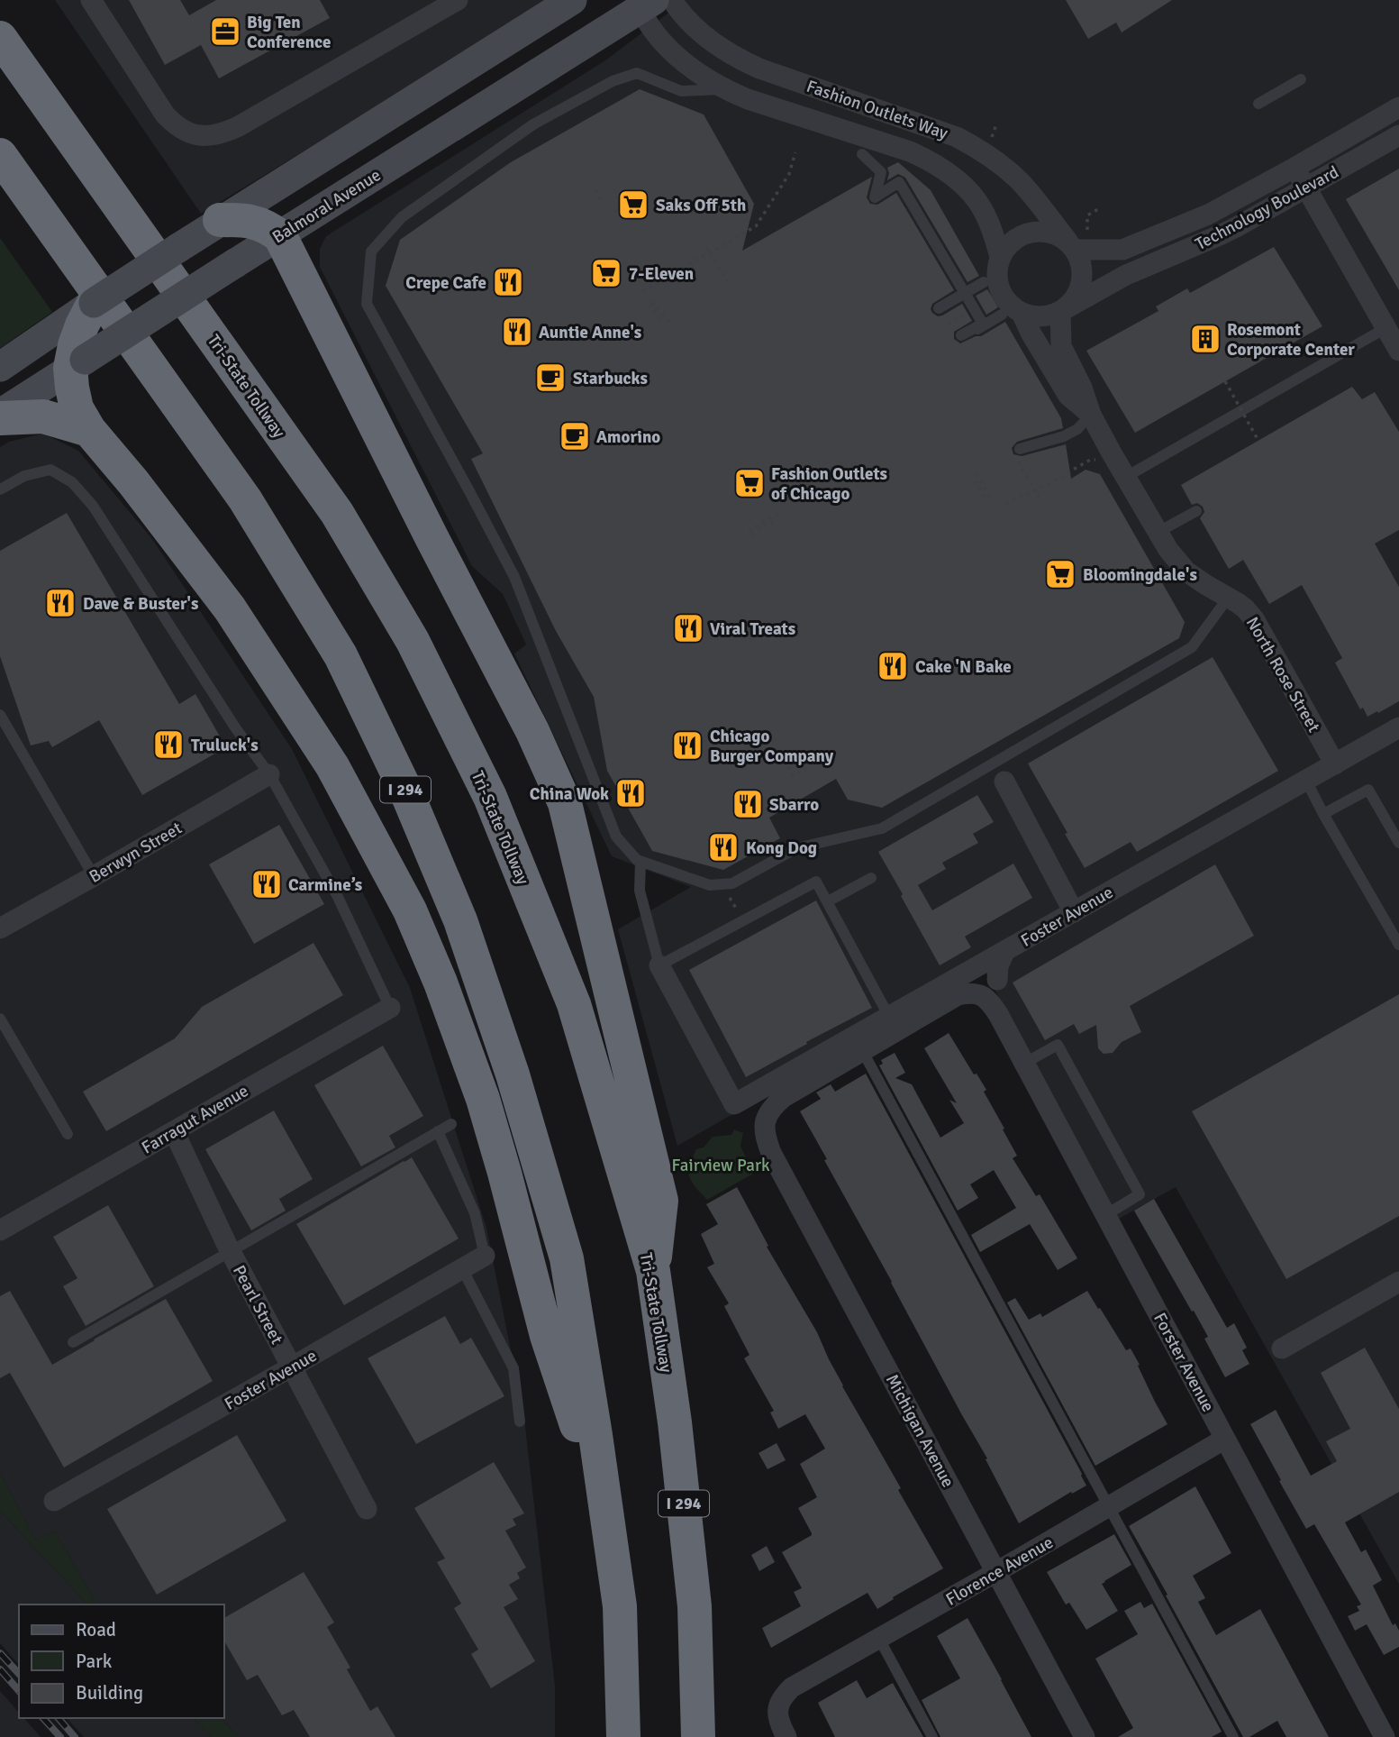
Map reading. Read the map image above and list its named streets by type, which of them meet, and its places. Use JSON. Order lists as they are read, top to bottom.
{
  "streets": {
    "highway": ["Tri-State Tollway", "I 294"],
    "street": [
      "Fashion Outlets Way",
      "Balmoral Avenue",
      "Technology Boulevard",
      "North Rose Street",
      "Berwyn Street",
      "Foster Avenue",
      "Farragut Avenue",
      "Pearl Street",
      "Forster Avenue",
      "Michigan Avenue",
      "Florence Avenue"
    ]
  },
  "crossings": [
    ["Fashion Outlets Way", "Balmoral Avenue"],
    ["Fashion Outlets Way", "Technology Boulevard"],
    ["Fashion Outlets Way", "North Rose Street"],
    ["Technology Boulevard", "North Rose Street"],
    ["North Rose Street", "Foster Avenue"],
    ["Foster Avenue", "Pearl Street"],
    ["Farragut Avenue", "Pearl Street"],
    ["Forster Avenue", "Michigan Avenue"],
    ["Forster Avenue", "Florence Avenue"],
    ["Michigan Avenue", "Florence Avenue"]
  ],
  "parks": ["Fairview Park"],
  "places": {
    "office": ["Big Ten Conference"],
    "supermarket": [
      "Saks Off 5th",
      "7-Eleven",
      "Fashion Outlets of Chicago",
      "Bloomingdale's"
    ],
    "restaurant": [
      "Crepe Cafe",
      "Auntie Anne's",
      "Dave & Buster's",
      "Viral Treats",
      "Cake 'N Bake",
      "Truluck's",
      "Chicago Burger Company",
      "China Wok",
      "Sbarro",
      "Kong Dog",
      "Carmine’s"
    ],
    "building": ["Rosemont Corporate Center"],
    "cafe": ["Starbucks", "Amorino"]
  },
  "legend": ["Road", "Park", "Building"]
}
